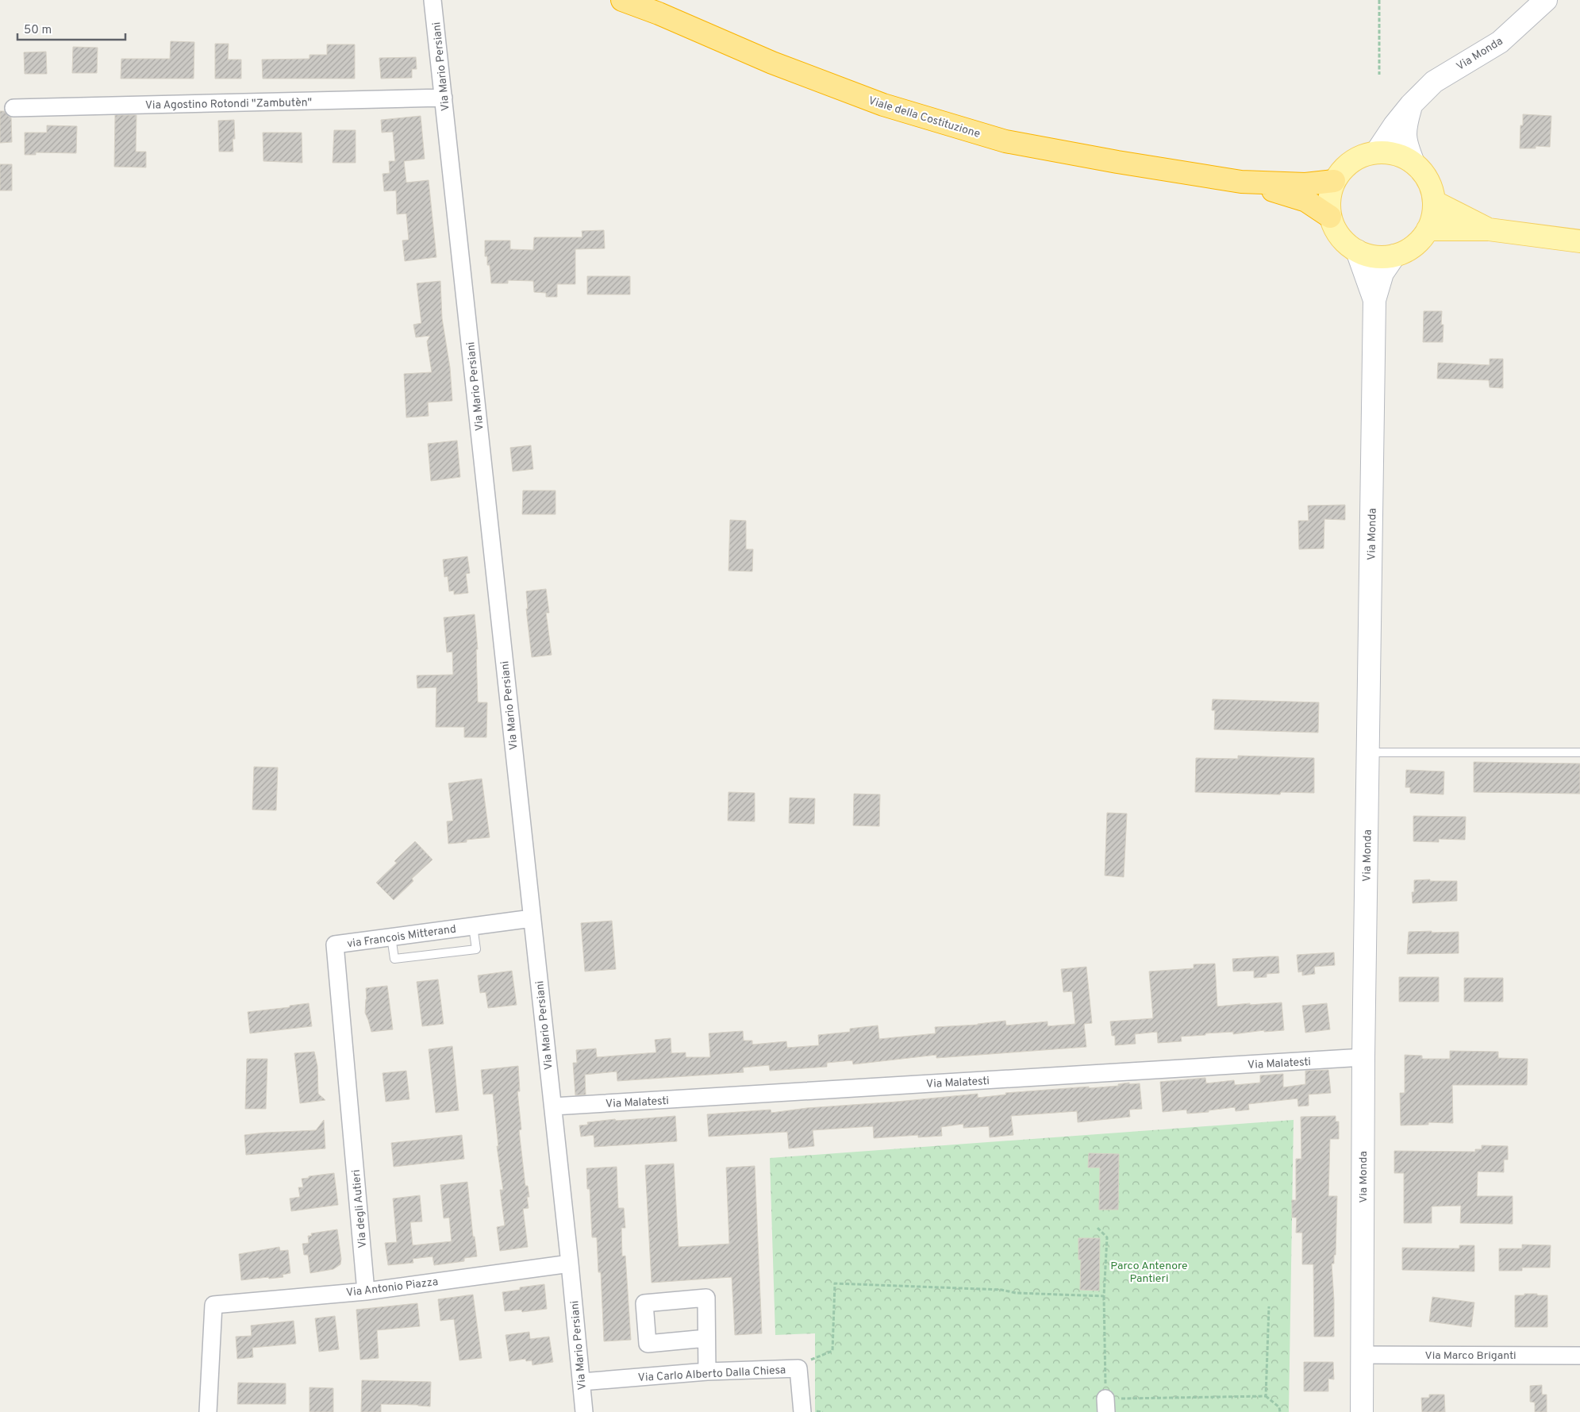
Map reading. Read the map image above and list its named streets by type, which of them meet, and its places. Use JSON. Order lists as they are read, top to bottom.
{
  "streets": {
    "highway": ["Viale della Costituzione"],
    "main road": ["Via Monda"],
    "street": [
      "Via Mario Persiani",
      "Via Agostino Rotondi \"Zambutèn\"",
      "via Francois Mitterand",
      "Via Malatesti",
      "Via degli Autieri",
      "Via Antonio Piazza",
      "Via Marco Briganti",
      "Via Carlo Alberto Dalla Chiesa"
    ]
  },
  "crossings": [
    ["Via Monda", "Viale della Costituzione"],
    ["Via Monda", "Via Malatesti"],
    ["Via Monda", "Via Marco Briganti"],
    ["Via Mario Persiani", "Via Agostino Rotondi \"Zambutèn\""],
    ["Via Mario Persiani", "via Francois Mitterand"],
    ["Via Mario Persiani", "Via Malatesti"],
    ["Via Mario Persiani", "Via Antonio Piazza"],
    ["Via Mario Persiani", "Via Carlo Alberto Dalla Chiesa"],
    ["via Francois Mitterand", "Via degli Autieri"],
    ["Via degli Autieri", "Via Antonio Piazza"]
  ],
  "parks": ["Parco Antenore Pantieri"],
  "scale_bar": "50 m"
}
